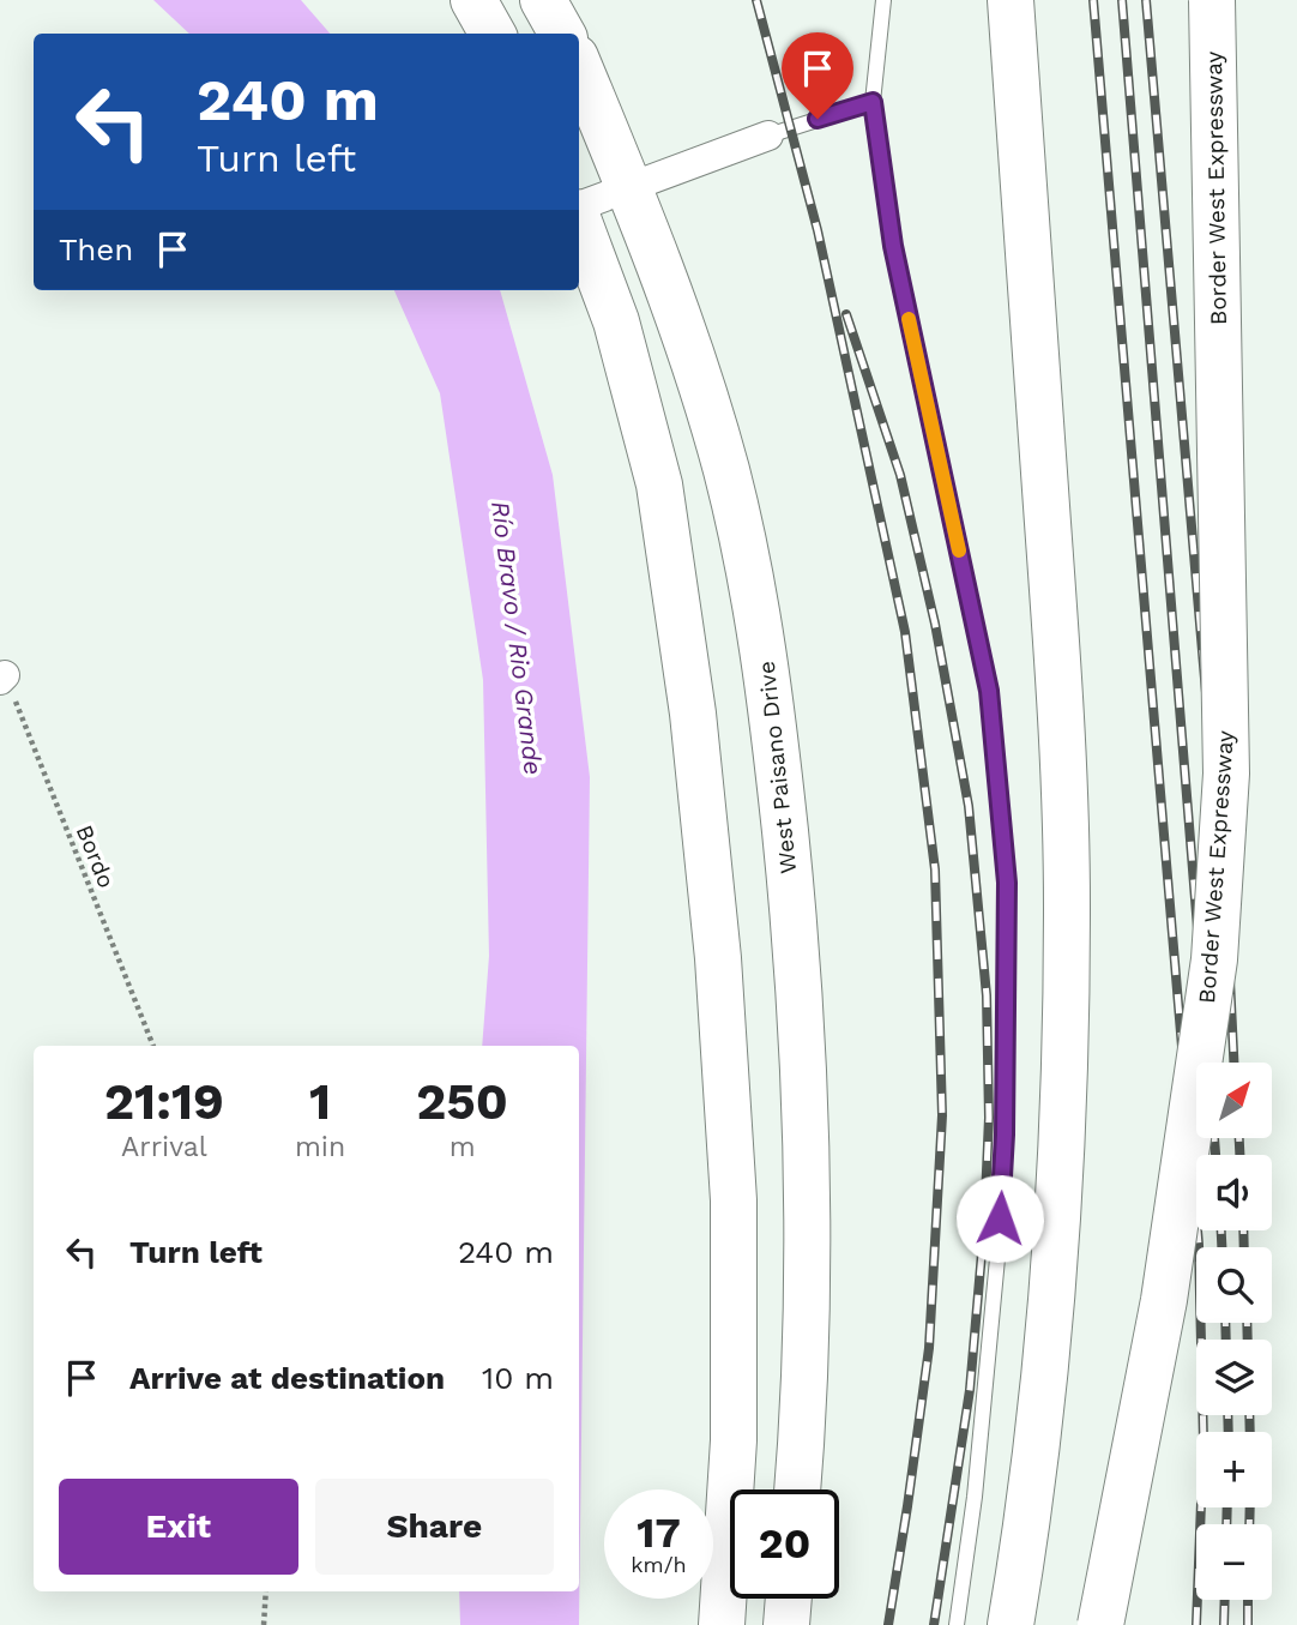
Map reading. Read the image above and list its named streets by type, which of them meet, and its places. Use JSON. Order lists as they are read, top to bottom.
{
  "streets": {
    "main road": ["Border West Expressway", "West Paisano Drive"],
    "path": ["Bordo"]
  },
  "water": ["Río Bravo / Rio Grande"],
  "north": "top right",
  "page": {
    "turn": ["240 m", "Turn left"],
    "then": "Then",
    "eta": [
      "21:19",
      "Arrival",
      "1",
      "min",
      "250",
      "m"
    ],
    "map_buttons": ["+", "−"],
    "list": [
      {
        "name": "Turn left",
        "value": "240 m"
      },
      {
        "name": "Arrive at destination",
        "value": "10 m"
      }
    ],
    "buttons": ["Exit", "Share"],
    "speed": "17 km/h",
    "limit": "20"
  }
}
